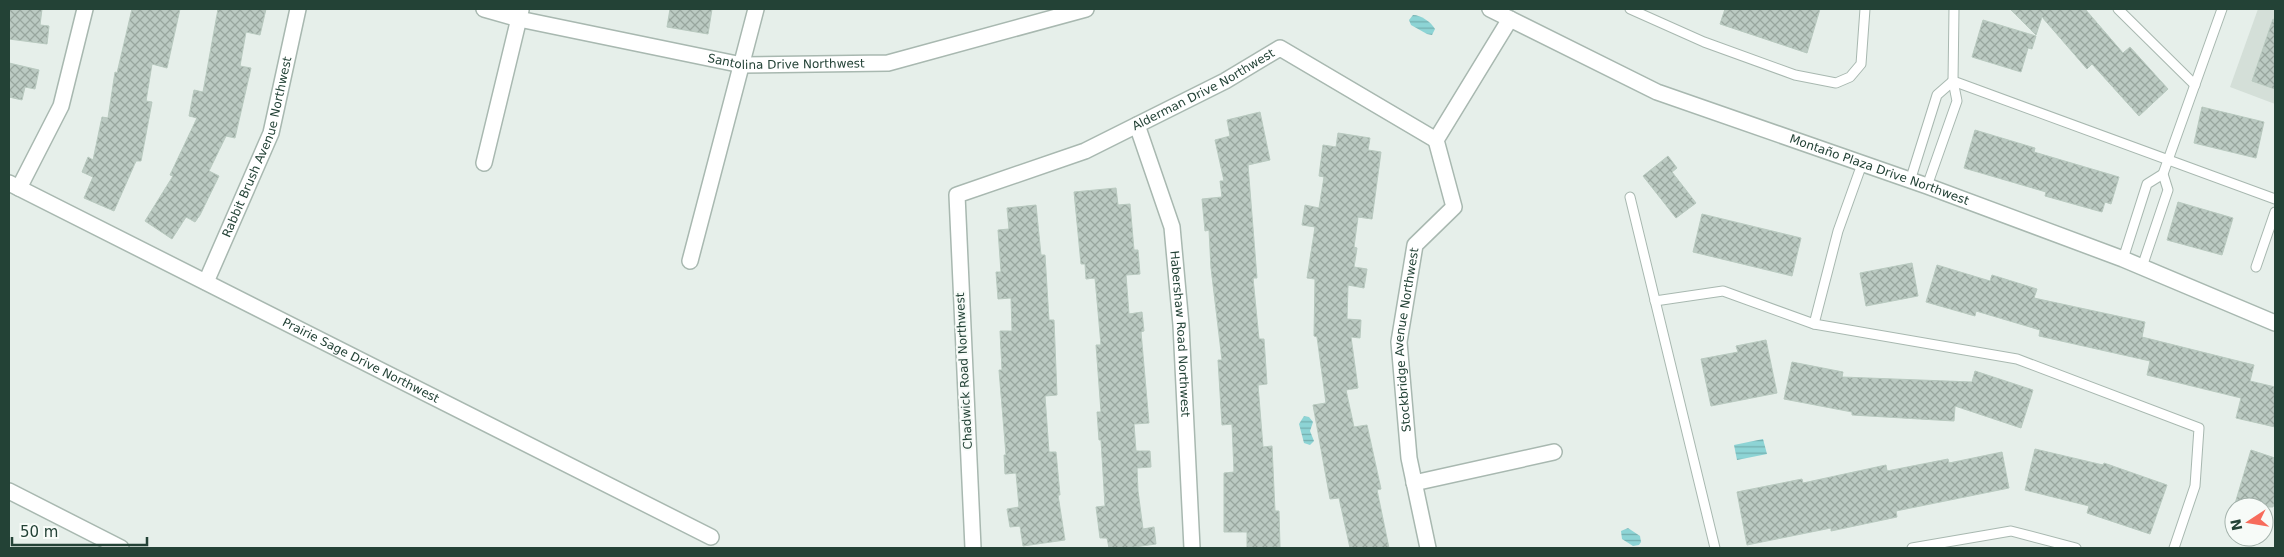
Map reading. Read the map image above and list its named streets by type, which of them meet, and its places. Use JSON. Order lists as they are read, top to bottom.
{
  "streets": {
    "street": [
      "Santolina Drive Northwest",
      "Alderman Drive Northwest",
      "Rabbit Brush Avenue Northwest",
      "Montaño Plaza Drive Northwest",
      "Habershaw Road Northwest",
      "Stockbridge Avenue Northwest",
      "Prairie Sage Drive Northwest",
      "Chadwick Road Northwest"
    ]
  },
  "crossings": [
    ["Alderman Drive Northwest", "Habershaw Road Northwest"],
    ["Alderman Drive Northwest", "Stockbridge Avenue Northwest"],
    ["Alderman Drive Northwest", "Chadwick Road Northwest"],
    ["Rabbit Brush Avenue Northwest", "Prairie Sage Drive Northwest"]
  ],
  "scale_bar": "50 m",
  "north": "left"
}
